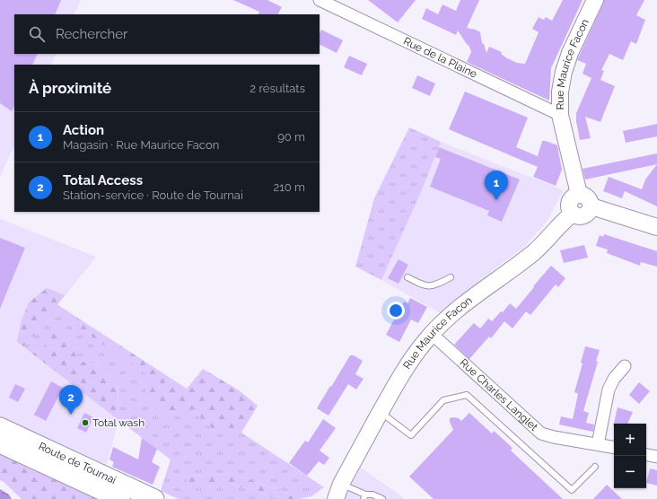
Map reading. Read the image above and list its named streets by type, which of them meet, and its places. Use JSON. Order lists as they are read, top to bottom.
{
  "streets": {
    "main road": ["Route de Tournai"],
    "street": ["Rue de la Plaine", "Rue Maurice Facon", "Rue Charles Langlet"]
  },
  "crossings": [
    ["Rue de la Plaine", "Rue Maurice Facon"],
    ["Rue Maurice Facon", "Rue Charles Langlet"]
  ],
  "places": ["Total wash"],
  "page": {
    "search": "Rechercher",
    "heading": ["À proximité", "2 résultats"],
    "list": [
      {
        "mark": "1",
        "name": "Action",
        "note": "Magasin · Rue Maurice Facon",
        "value": "90 m"
      },
      {
        "mark": "2",
        "name": "Total Access",
        "note": "Station-service · Route de Tournai",
        "value": "210 m"
      }
    ],
    "pins": ["1", "2"],
    "map_buttons": ["+", "−"]
  }
}
